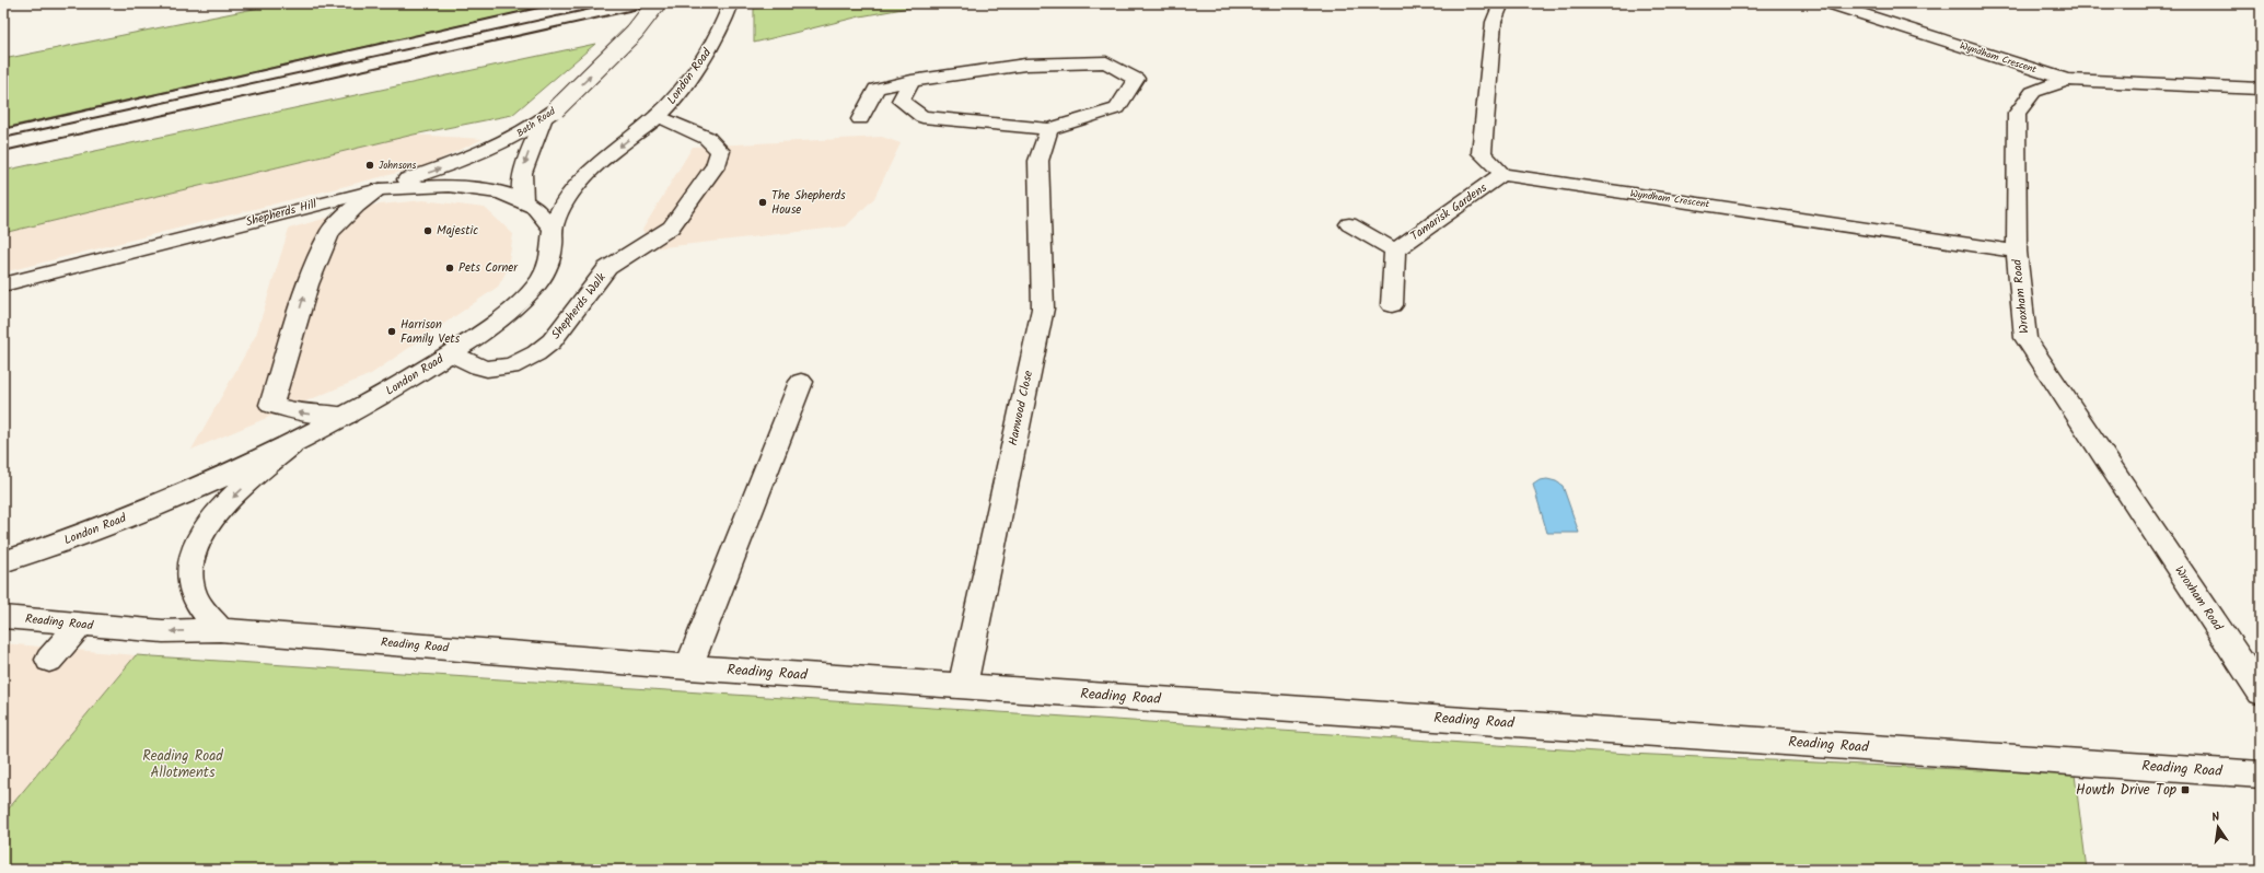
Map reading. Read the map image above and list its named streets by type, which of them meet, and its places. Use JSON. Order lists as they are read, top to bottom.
{
  "streets": {
    "street": [
      "Wyndham Crescent",
      "London Road",
      "Bath Road",
      "Tamarisk Gardens",
      "Shepherds Hill",
      "Wroxham Road",
      "Shepherds Walk",
      "Hanwood Close",
      "Reading Road"
    ]
  },
  "crossings": [
    ["Wyndham Crescent", "Tamarisk Gardens"],
    ["Wyndham Crescent", "Wroxham Road"],
    ["London Road", "Shepherds Hill"],
    ["London Road", "Shepherds Walk"],
    ["Bath Road", "Shepherds Hill"],
    ["Hanwood Close", "Reading Road"]
  ],
  "one_way": ["Bath Road"],
  "parks": ["Reading Road Allotments"],
  "places": {
    "other": [
      "Johnsons",
      "The Shepherds House",
      "Majestic",
      "Pets Corner",
      "Harrison Family Vets"
    ],
    "transit": ["Howth Drive Top"]
  },
  "north": "top"
}
